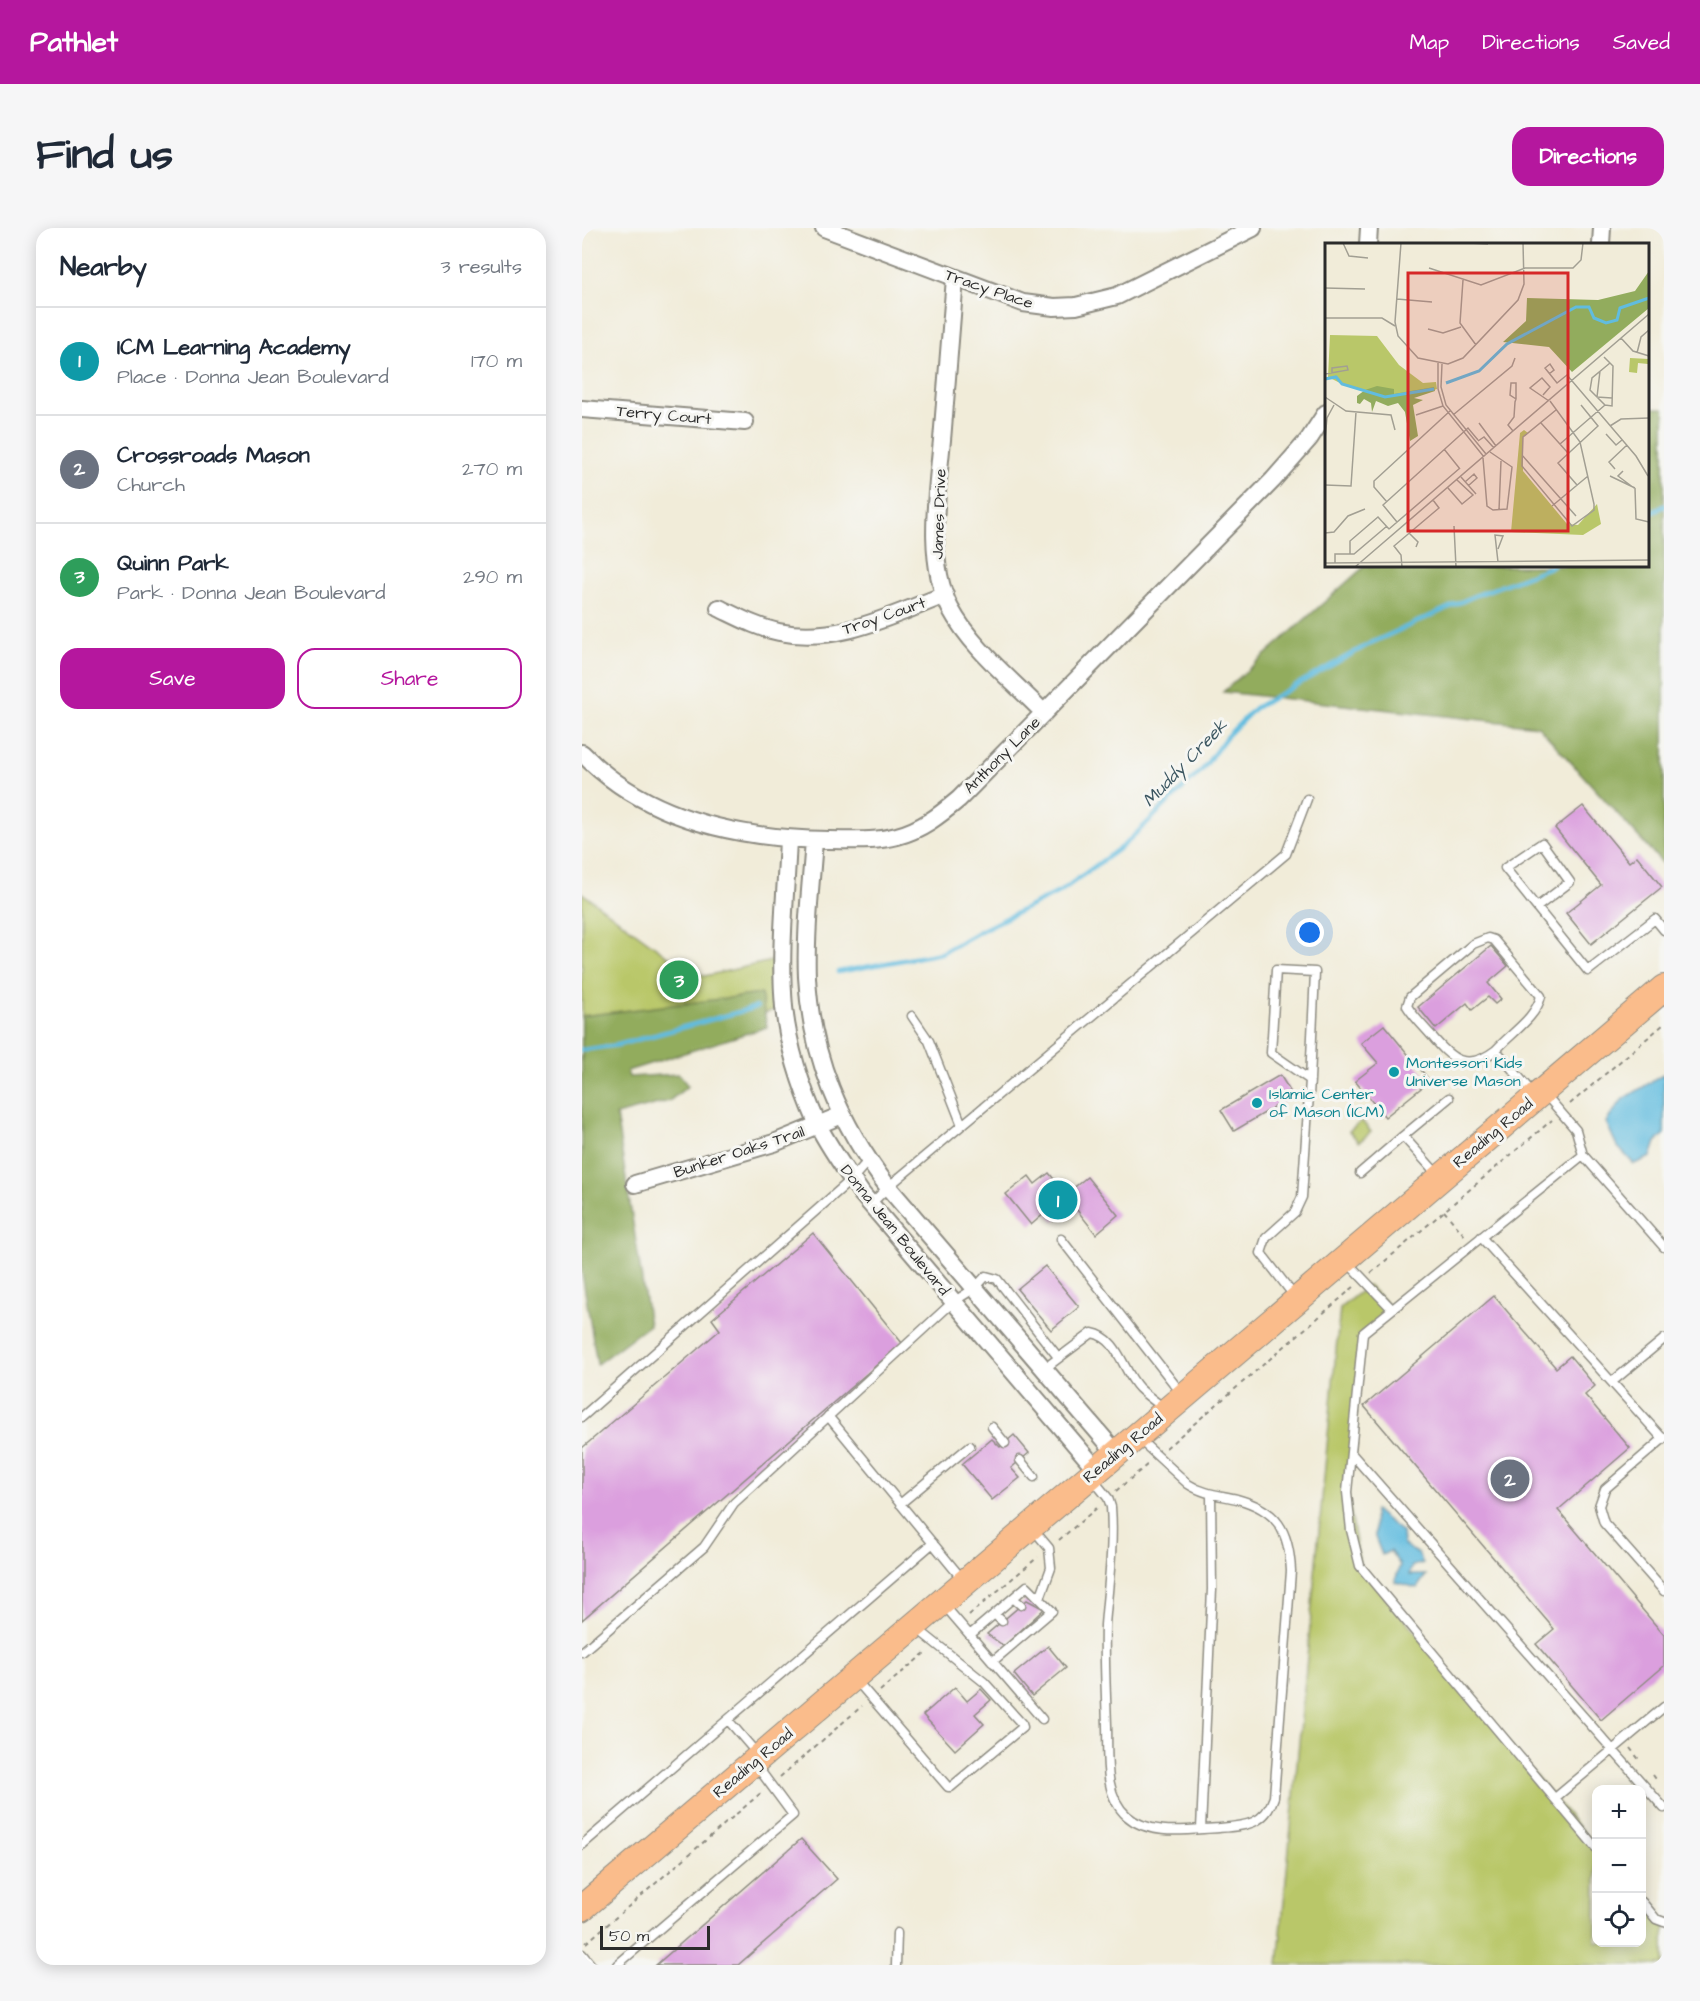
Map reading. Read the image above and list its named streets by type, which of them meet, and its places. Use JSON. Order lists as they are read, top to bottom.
{
  "streets": {
    "main road": ["Reading Road"],
    "street": [
      "Tracy Place",
      "Terry Court",
      "James Drive",
      "Troy Court",
      "Anthony Lane",
      "Bunker Oaks Trail",
      "Donna Jean Boulevard"
    ]
  },
  "crossings": [
    ["Tracy Place", "James Drive"],
    ["James Drive", "Troy Court"],
    ["James Drive", "Anthony Lane"],
    ["Anthony Lane", "Donna Jean Boulevard"],
    ["Reading Road", "Donna Jean Boulevard"],
    ["Bunker Oaks Trail", "Donna Jean Boulevard"]
  ],
  "water": ["Muddy Creek"],
  "places": ["Montessori Kids Universe Mason", "Islamic Center of Mason (ICM)"],
  "scale_bar": "50 m",
  "page": {
    "header": "Pathlet",
    "nav": ["Map", "Directions", "Saved"],
    "title": "Find us",
    "buttons": [
      "Directions",
      ["Save", "Share"]
    ],
    "heading": ["Nearby", "3 results"],
    "list": [
      {
        "mark": "1",
        "name": "ICM Learning Academy",
        "note": "Place · Donna Jean Boulevard",
        "value": "170 m"
      },
      {
        "mark": "2",
        "name": "Crossroads Mason",
        "note": "Church",
        "value": "270 m"
      },
      {
        "mark": "3",
        "name": "Quinn Park",
        "note": "Park · Donna Jean Boulevard",
        "value": "290 m"
      }
    ],
    "pins": ["3", "1", "2"],
    "map_buttons": ["+", "−"],
    "scale": "50 m"
  }
}
